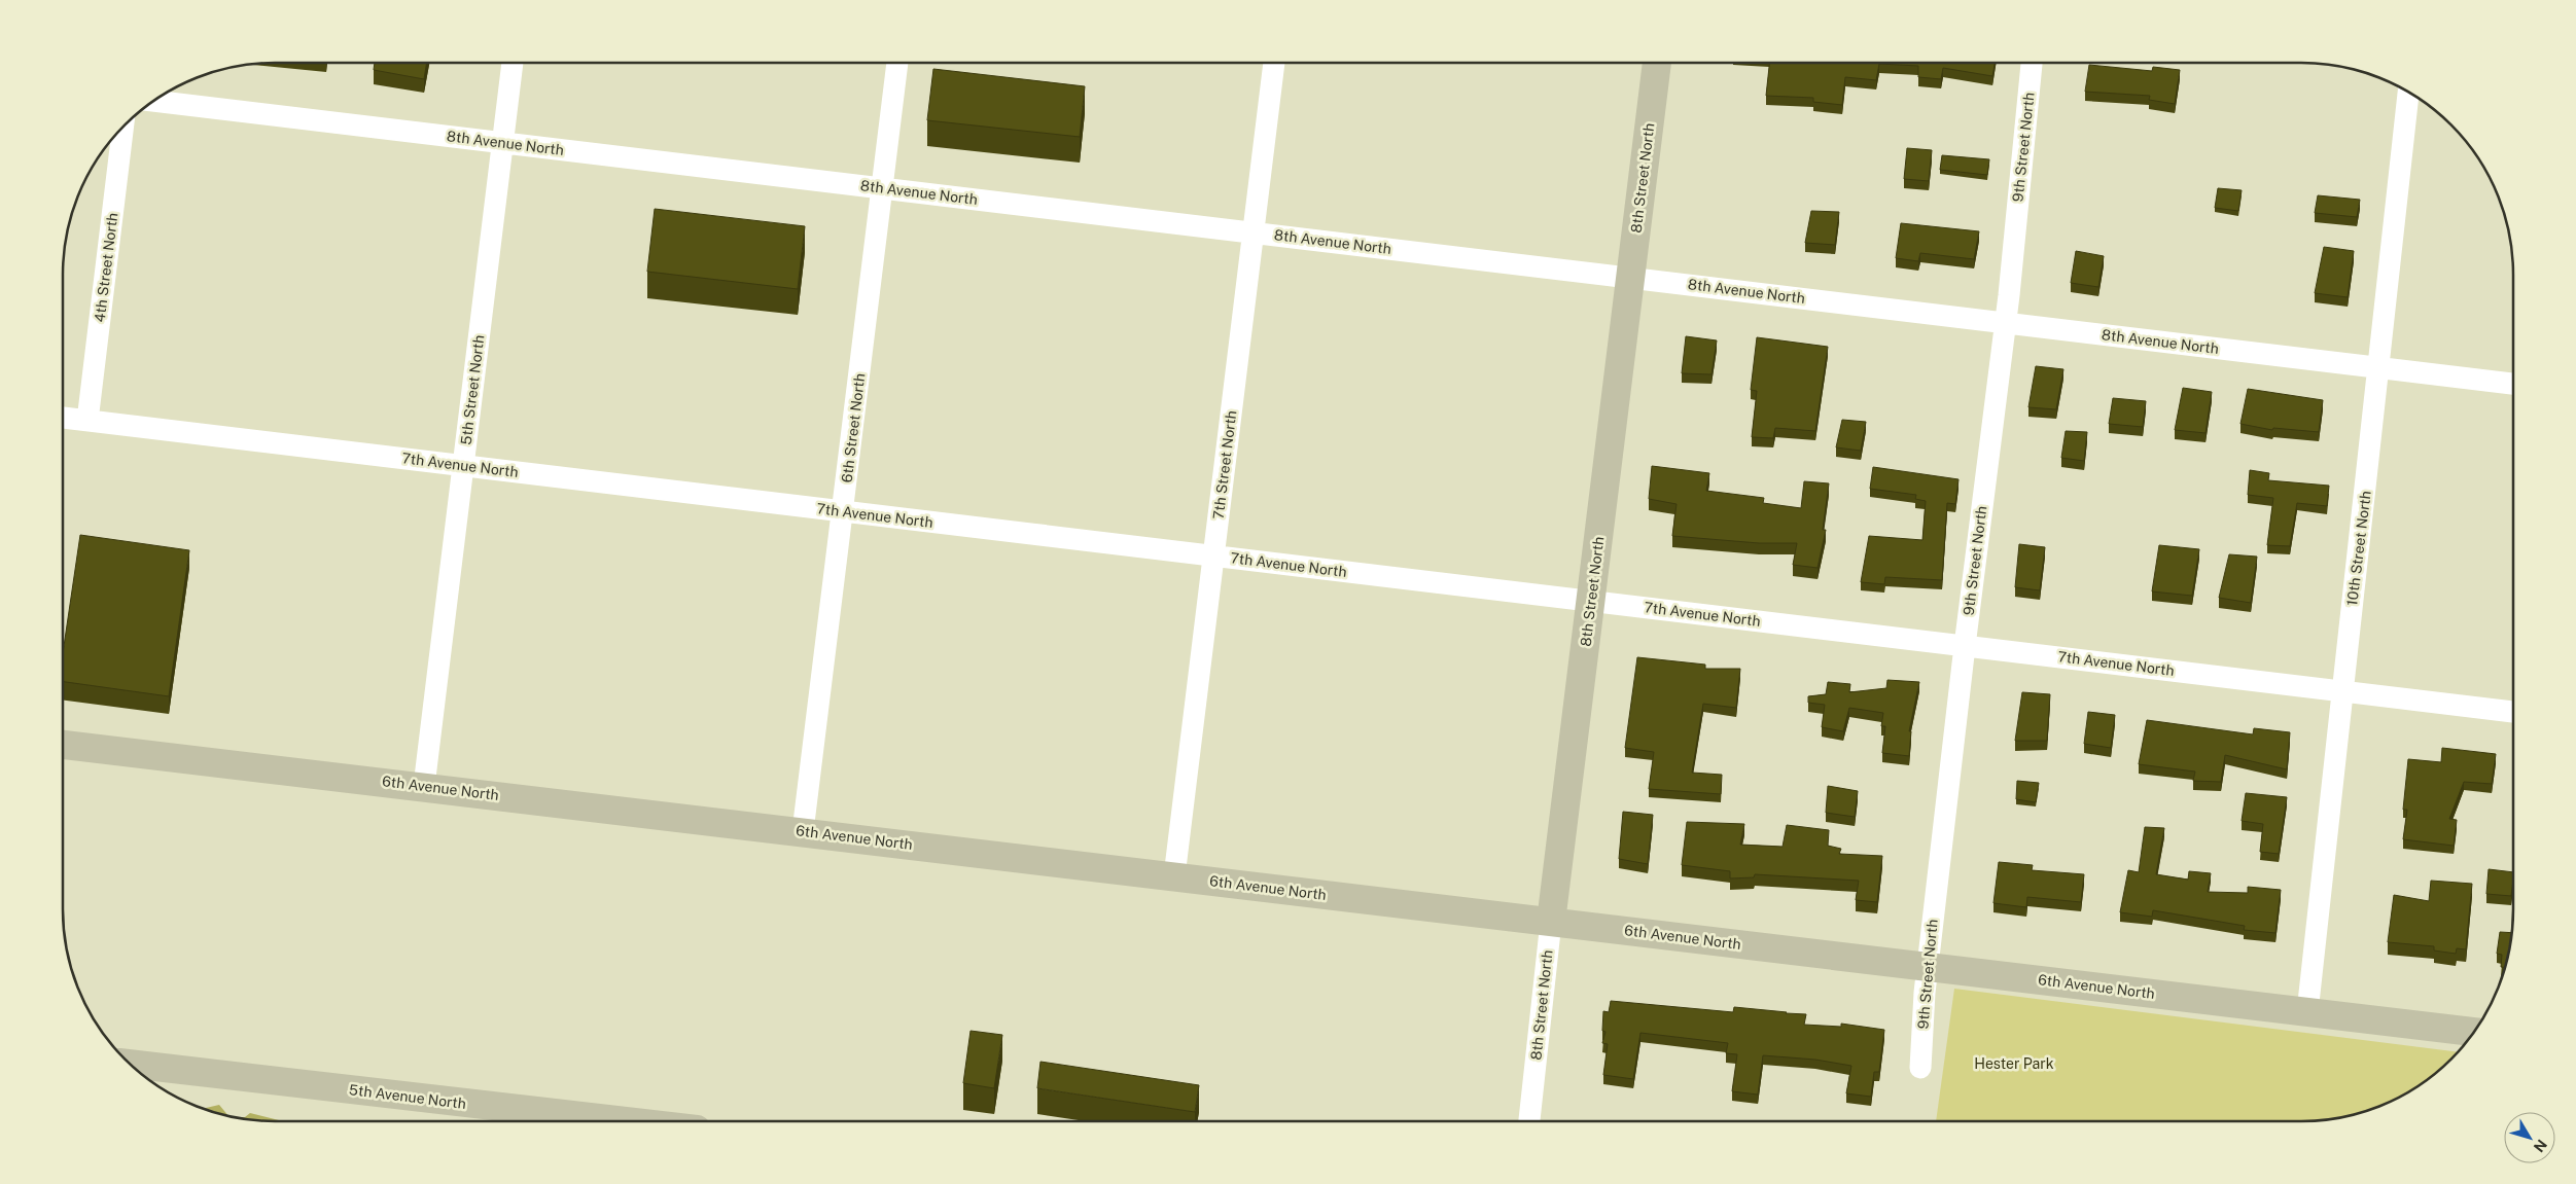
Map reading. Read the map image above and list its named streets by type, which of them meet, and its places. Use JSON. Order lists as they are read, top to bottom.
{
  "streets": {
    "street": [
      "8th Avenue North",
      "9th Street North",
      "8th Street North",
      "4th Street North",
      "5th Street North",
      "6th Street North",
      "7th Avenue North",
      "7th Street North",
      "10th Street North",
      "6th Avenue North",
      "5th Avenue North"
    ]
  },
  "crossings": [
    ["8th Avenue North", "9th Street North"],
    ["8th Avenue North", "8th Street North"],
    ["8th Avenue North", "5th Street North"],
    ["8th Avenue North", "6th Street North"],
    ["8th Avenue North", "7th Street North"],
    ["8th Avenue North", "10th Street North"],
    ["9th Street North", "7th Avenue North"],
    ["9th Street North", "6th Avenue North"],
    ["8th Street North", "7th Avenue North"],
    ["8th Street North", "6th Avenue North"],
    ["4th Street North", "7th Avenue North"],
    ["5th Street North", "7th Avenue North"],
    ["5th Street North", "6th Avenue North"],
    ["6th Street North", "7th Avenue North"],
    ["6th Street North", "6th Avenue North"],
    ["7th Avenue North", "7th Street North"],
    ["7th Avenue North", "10th Street North"],
    ["7th Street North", "6th Avenue North"],
    ["10th Street North", "6th Avenue North"]
  ],
  "parks": ["Hester Park"],
  "north": "bottom right"
}
